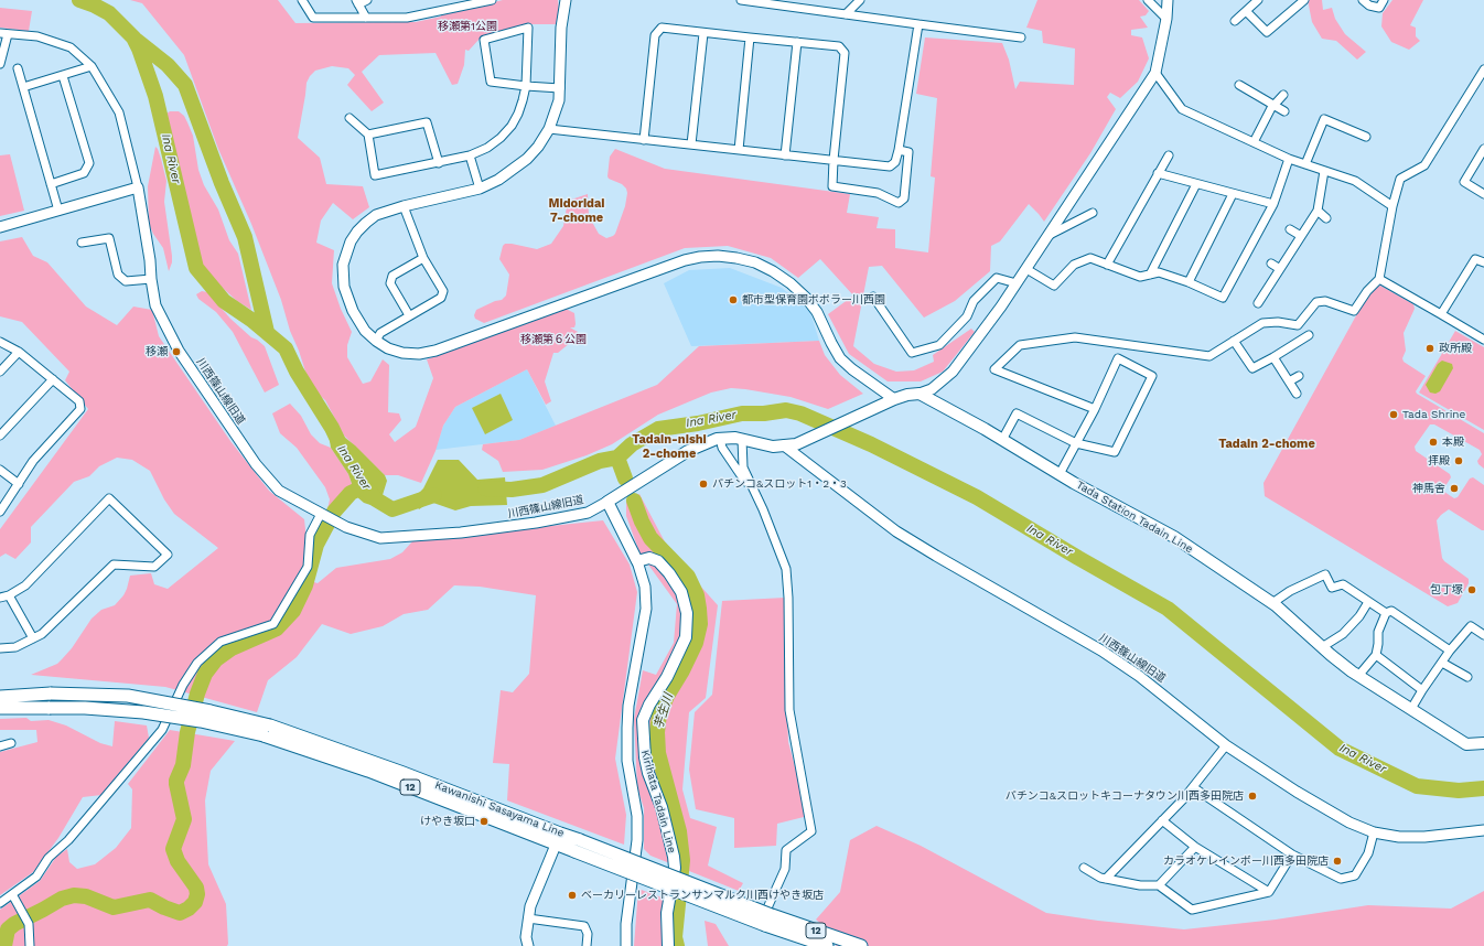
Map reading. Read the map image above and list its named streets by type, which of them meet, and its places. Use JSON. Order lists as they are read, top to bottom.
{
  "streets": {
    "main road": [
      "Tada Station Tadain Line",
      "12",
      "Kirihata Tadain Line",
      "Kawanishi Sasayama Line"
    ],
    "street": ["川西篠山線旧道"]
  },
  "districts": ["Midoridai 7-chome", "Tadain-nishi 2-chome", "Tadain 2-chome"],
  "water": ["Ina River", "芋生川"],
  "parks": ["移瀬第1公園", "移瀬第６公園"],
  "places": [
    "都市型保育園ポポラー川西園",
    "政所殿",
    "移瀬",
    "Tada Shrine",
    "本殿",
    "拝殿",
    "パチンコ&スロット1・2・3",
    "神馬舎",
    "包丁塚",
    "パチンコ&スロットキコーナタウン川西多田院店",
    "けやき坂口",
    "カラオケレインボー川西多田院店",
    "ベーカリーレストランサンマルク川西けやき坂店"
  ]
}
